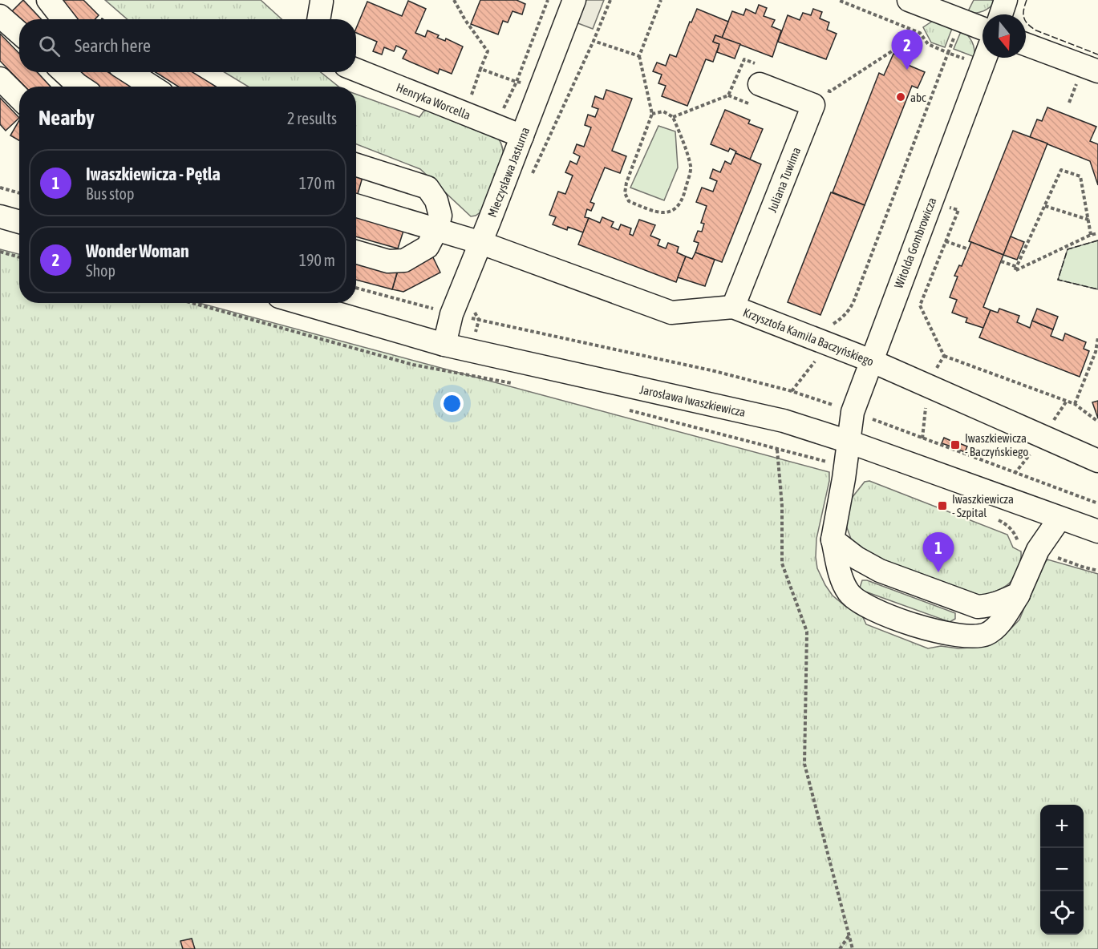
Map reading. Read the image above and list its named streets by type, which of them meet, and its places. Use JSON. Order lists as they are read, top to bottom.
{
  "streets": {
    "street": [
      "Henryka Worcella",
      "Mieczysława Jasturna",
      "Juliana Tuwima",
      "Witolda Gombrowicza",
      "Krzysztofa Kamila Baczyńskiego",
      "Jarosława Iwaszkiewicza"
    ]
  },
  "crossings": [
    ["Henryka Worcella", "Mieczysława Jasturna"],
    ["Mieczysława Jasturna", "Krzysztofa Kamila Baczyńskiego"],
    ["Mieczysława Jasturna", "Jarosława Iwaszkiewicza"],
    ["Juliana Tuwima", "Krzysztofa Kamila Baczyńskiego"],
    ["Witolda Gombrowicza", "Krzysztofa Kamila Baczyńskiego"],
    ["Witolda Gombrowicza", "Jarosława Iwaszkiewicza"]
  ],
  "places": {
    "other": ["abc"],
    "transit": ["Iwaszkiewicza - Baczyńskiego", "Iwaszkiewicza - Szpital"]
  },
  "north": "bottom",
  "page": {
    "search": "Search here",
    "pins": ["2", "1"],
    "heading": ["Nearby", "2 results"],
    "list": [
      {
        "mark": "1",
        "name": "Iwaszkiewicza - Pętla",
        "note": "Bus stop",
        "value": "170 m"
      },
      {
        "mark": "2",
        "name": "Wonder Woman",
        "note": "Shop",
        "value": "190 m"
      }
    ],
    "map_buttons": ["+", "−"]
  }
}
